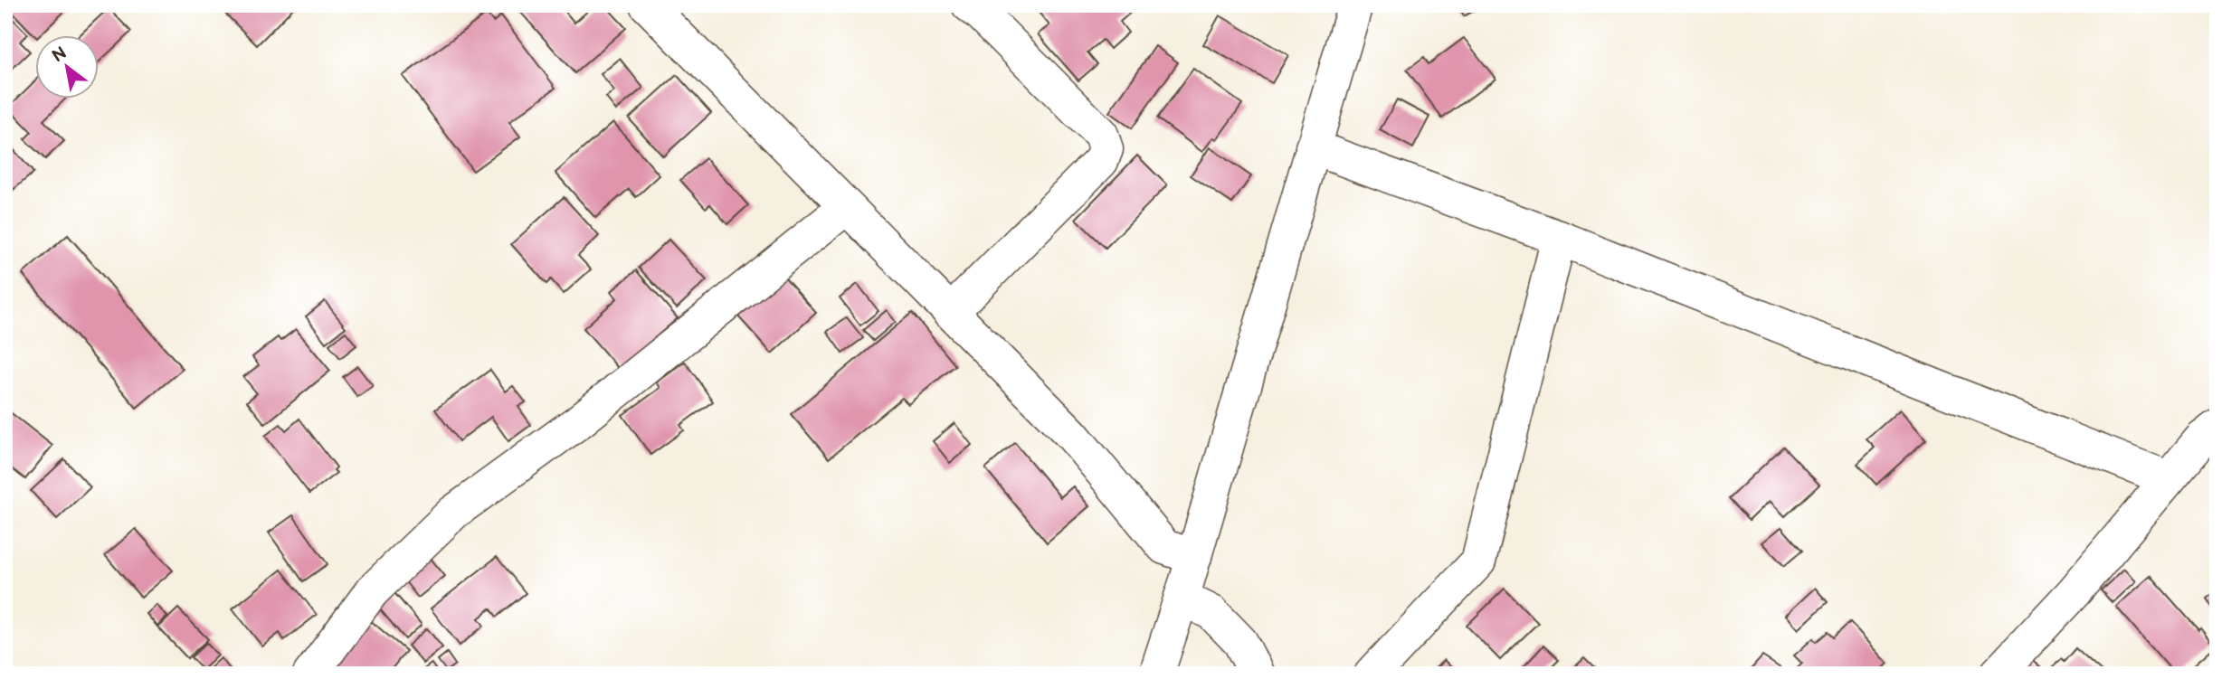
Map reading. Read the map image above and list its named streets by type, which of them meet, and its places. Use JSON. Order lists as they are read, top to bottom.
{
  "north": "top left"
}
